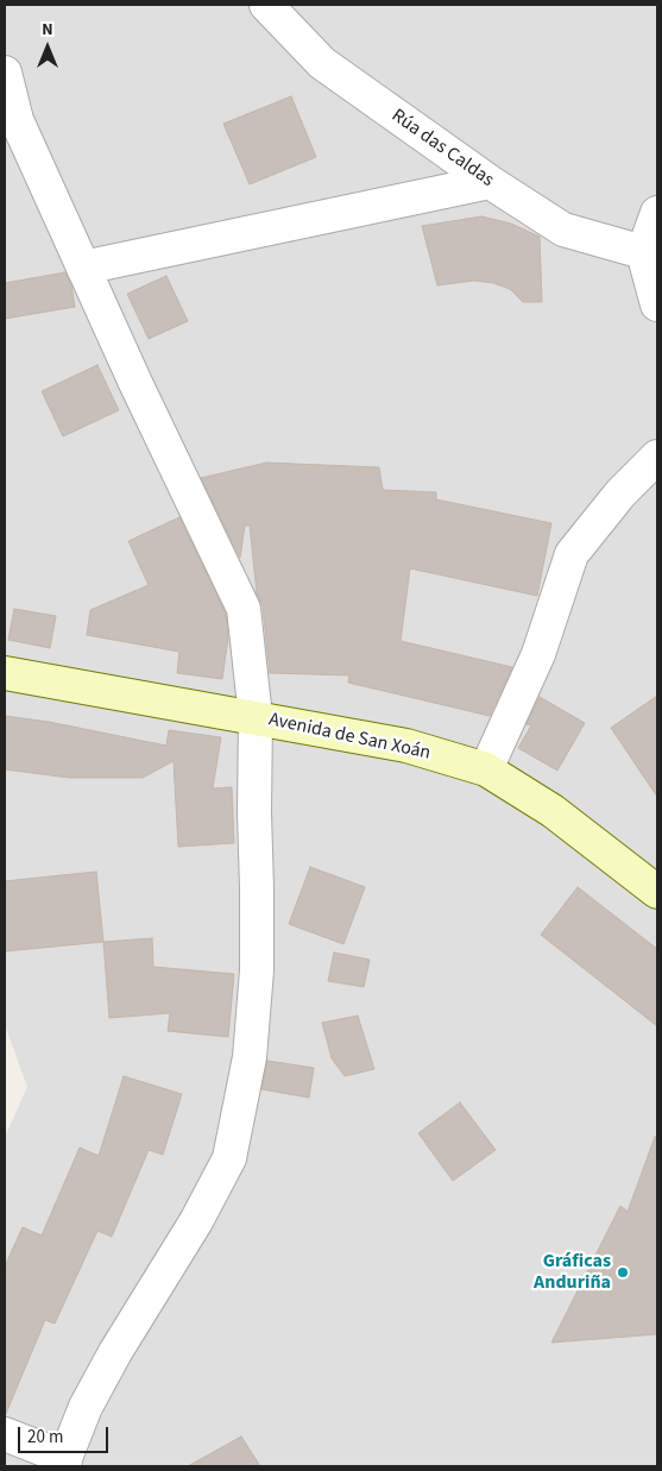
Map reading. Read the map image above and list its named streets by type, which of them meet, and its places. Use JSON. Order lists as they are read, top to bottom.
{
  "streets": {
    "main road": ["Avenida de San Xoán"],
    "street": ["Rúa das Caldas"]
  },
  "places": ["Gráficas Anduriña"],
  "scale_bar": "20 m",
  "north": "top"
}
